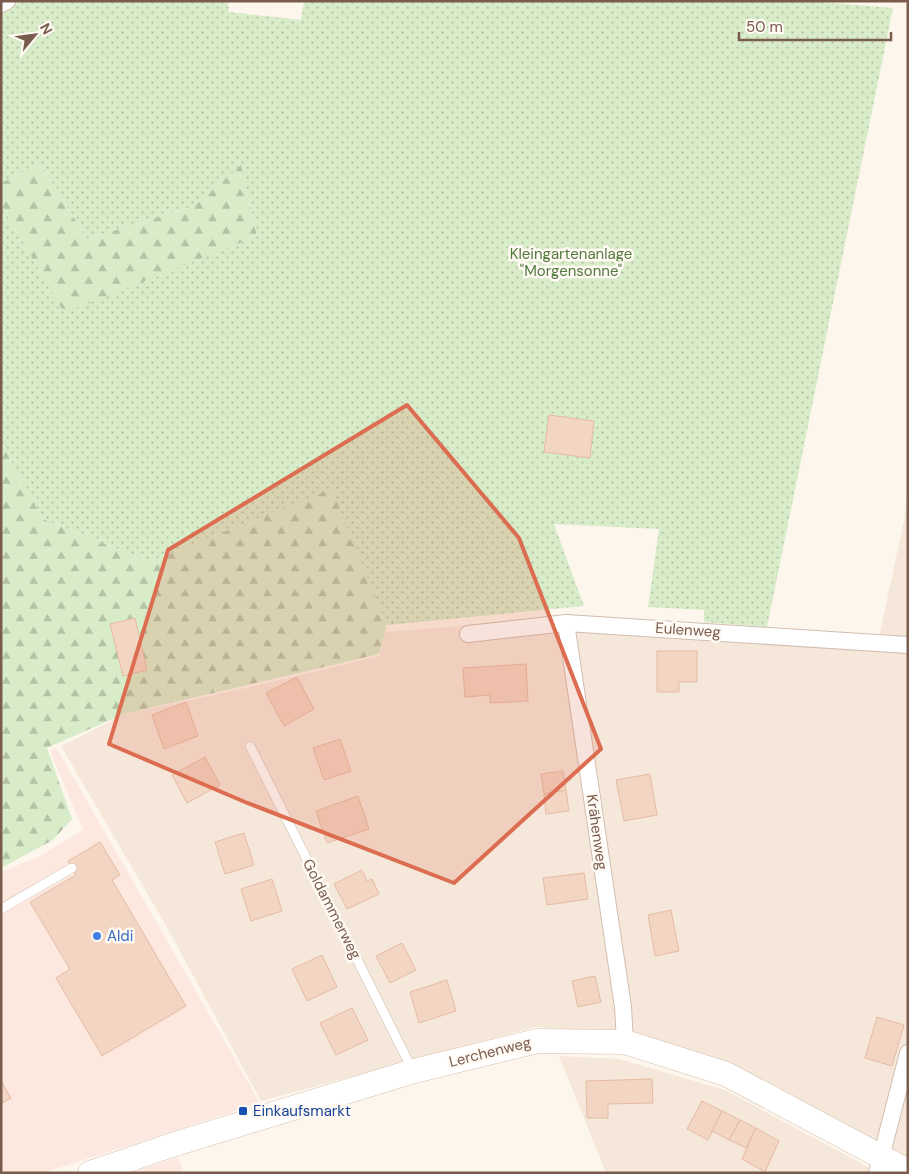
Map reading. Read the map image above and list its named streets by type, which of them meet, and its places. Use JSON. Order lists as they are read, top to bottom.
{
  "streets": {
    "street": ["Eulenweg", "Krähenweg", "Lerchenweg"],
    "lane": ["Goldammerweg"]
  },
  "crossings": [
    ["Eulenweg", "Krähenweg"],
    ["Krähenweg", "Lerchenweg"],
    ["Goldammerweg", "Lerchenweg"]
  ],
  "parks": ["Kleingartenanlage \"Morgensonne\""],
  "places": {
    "other": ["Aldi"],
    "transit": ["Einkaufsmarkt"]
  },
  "scale_bar": "50 m",
  "north": "top right"
}
